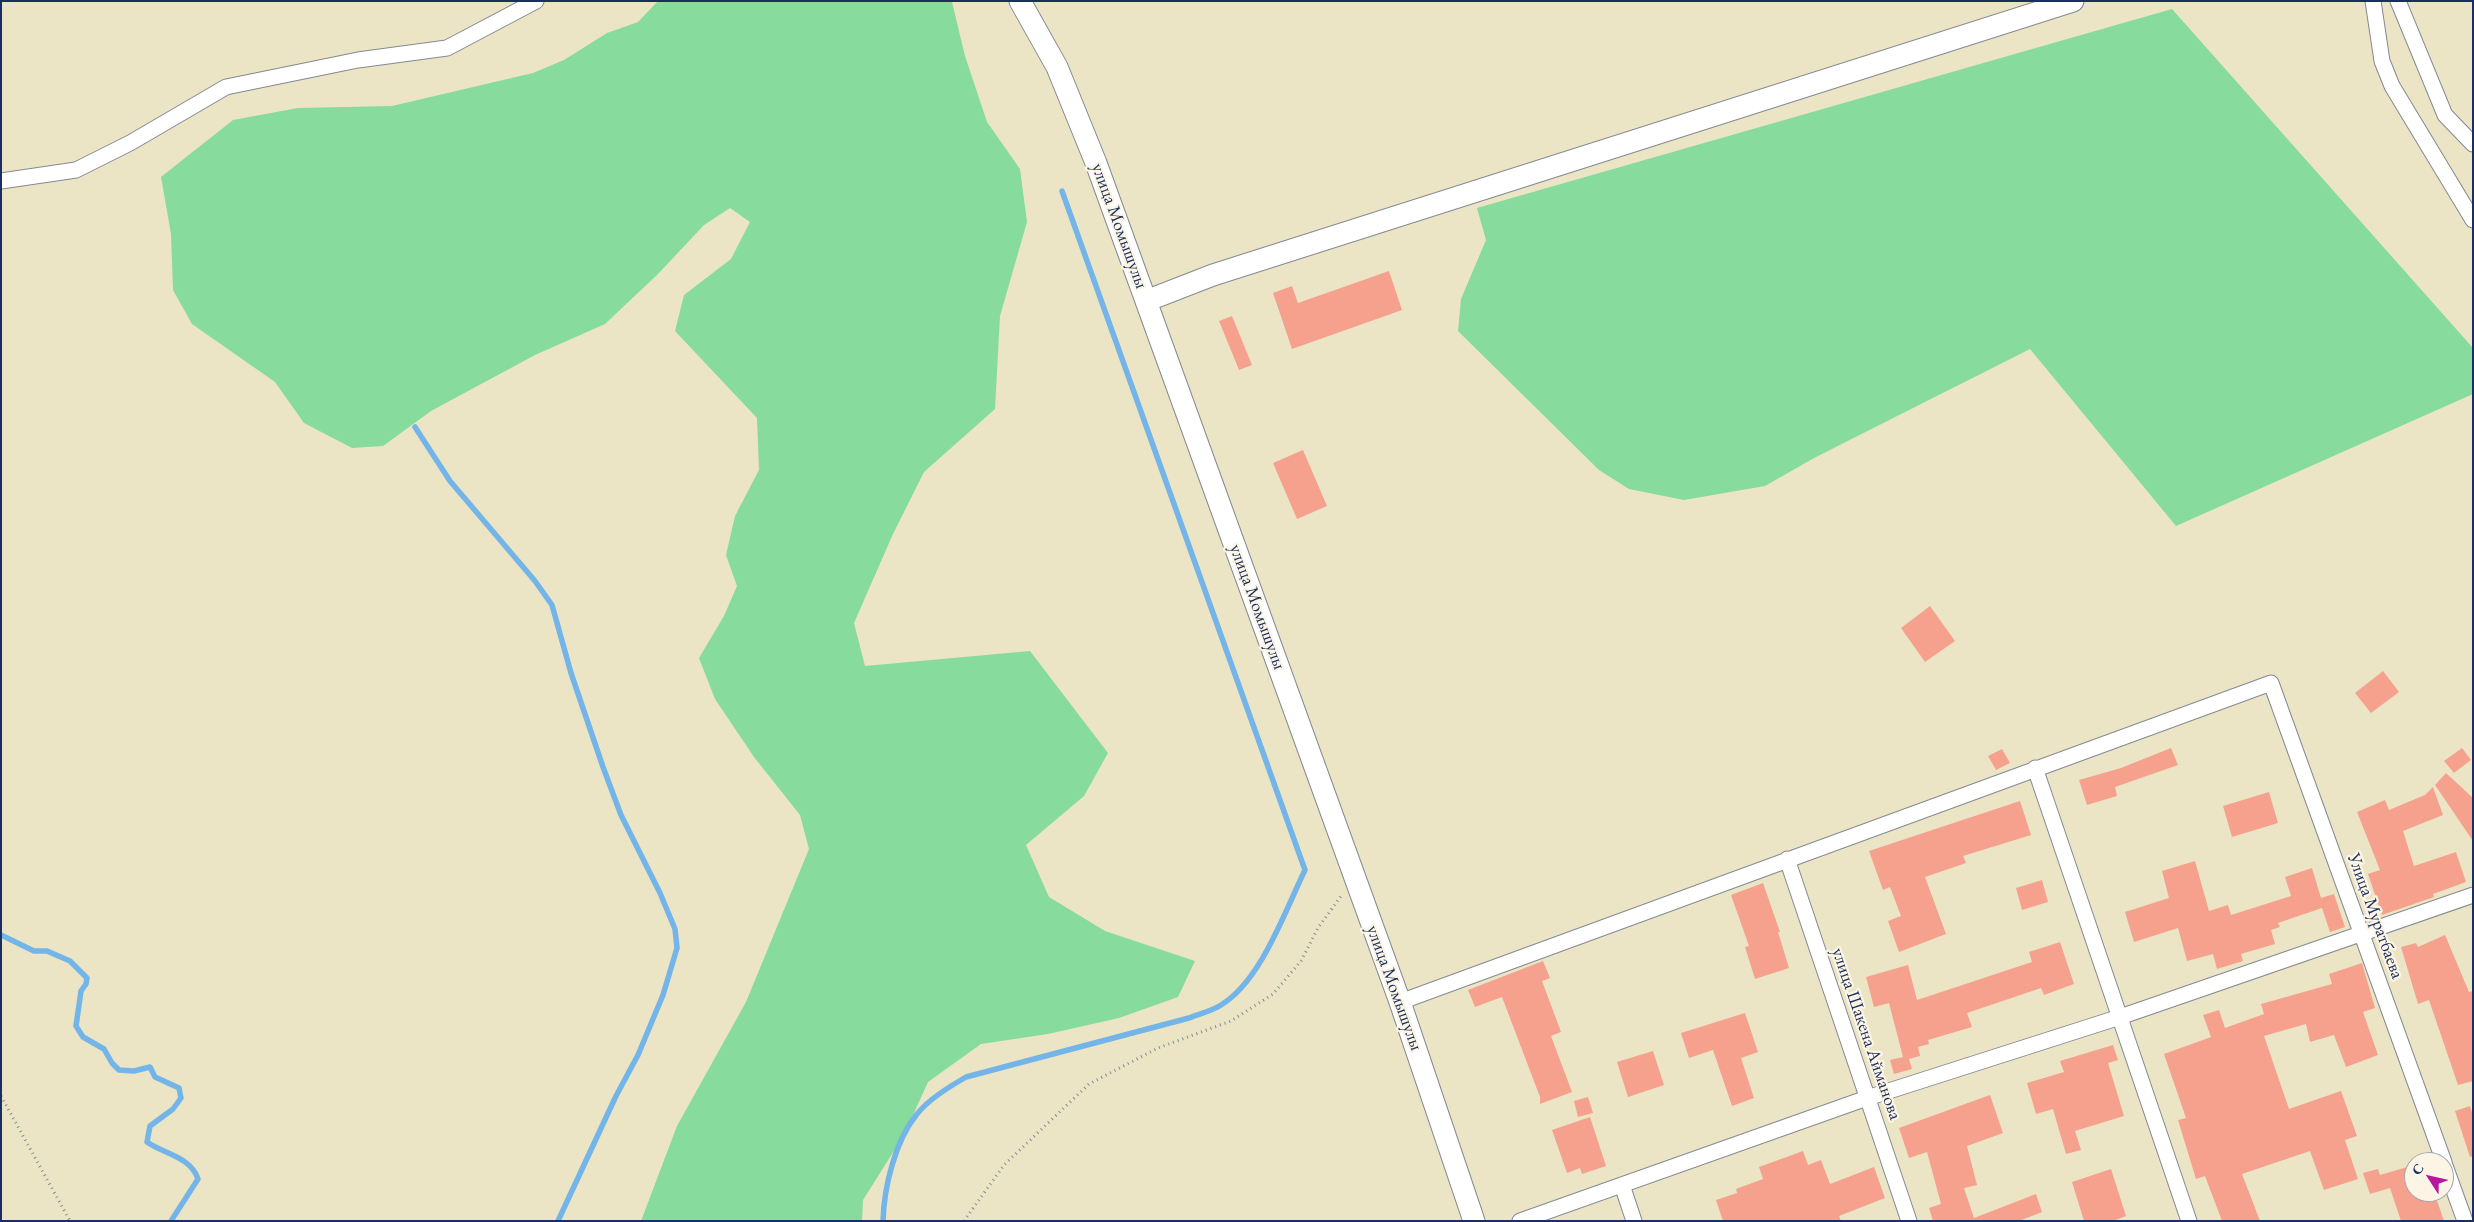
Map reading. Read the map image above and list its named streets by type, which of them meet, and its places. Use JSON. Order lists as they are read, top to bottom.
{
  "streets": {
    "street": ["улица Момышулы", "Улица Муратбаева", "улица Шакена Айманова"]
  },
  "north": "top left"
}
